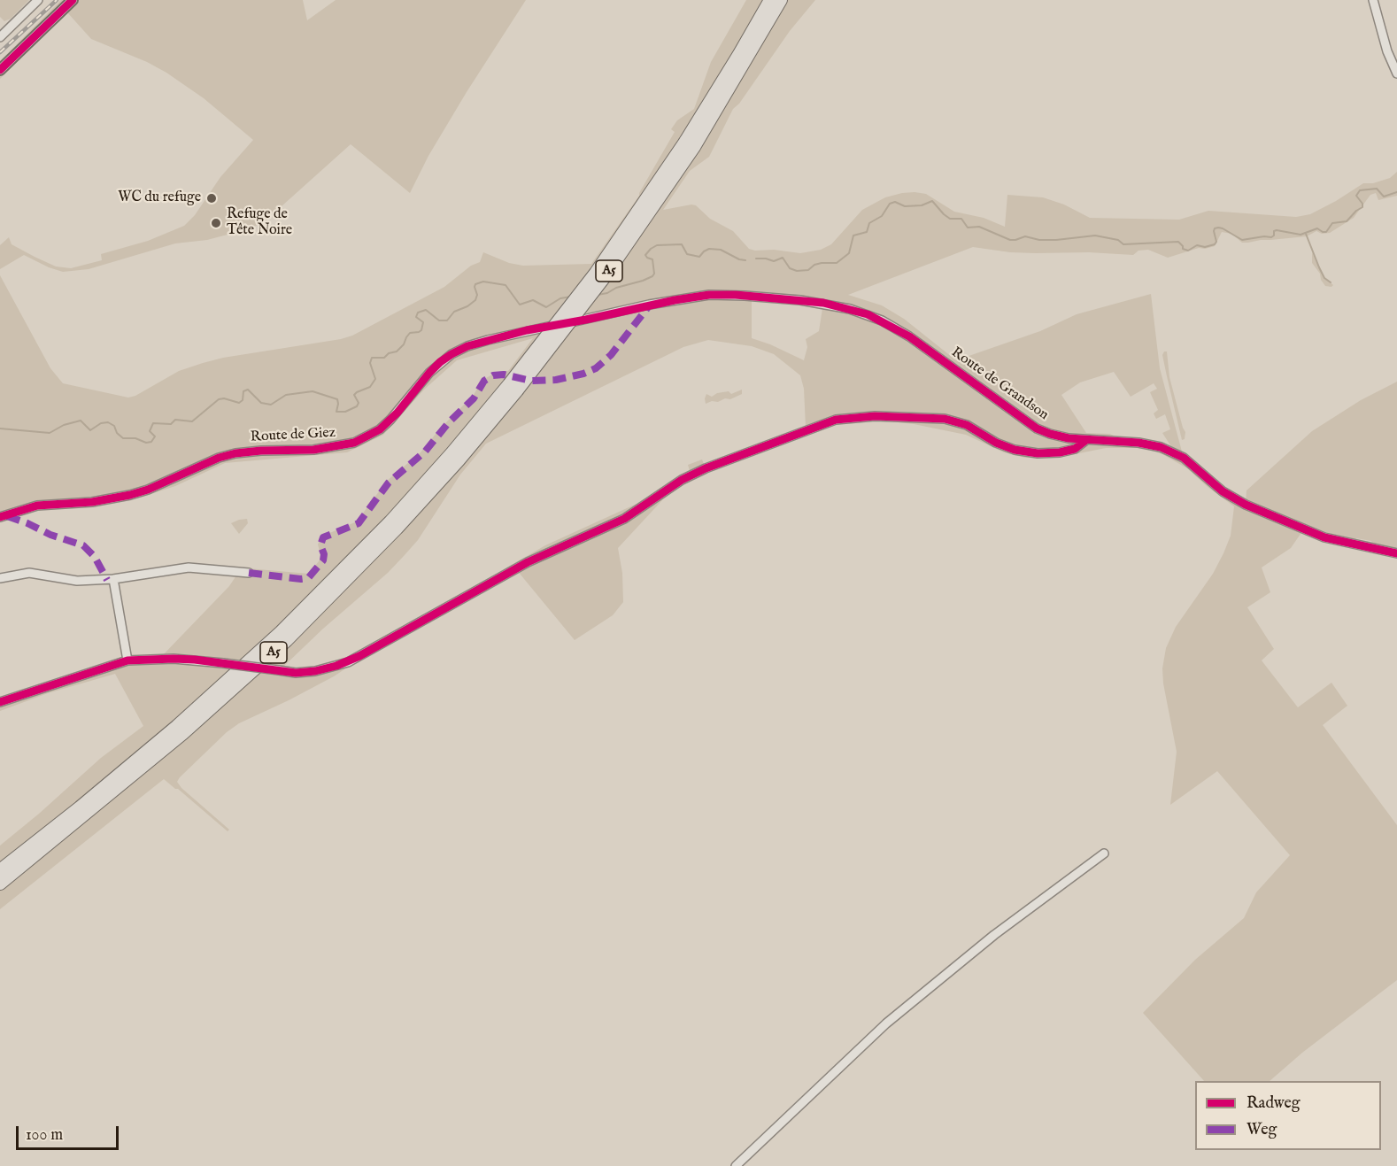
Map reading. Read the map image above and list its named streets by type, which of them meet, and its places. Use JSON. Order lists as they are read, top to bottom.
{
  "streets": {
    "highway": ["A5"],
    "street": ["Route de Grandson", "Route de Giez"]
  },
  "crossings": [
    ["Route de Grandson", "Route de Giez"]
  ],
  "places": ["WC du refuge", "Refuge de Tête Noire"],
  "legend": ["Radweg", "Weg"],
  "scale_bar": "100 m"
}
